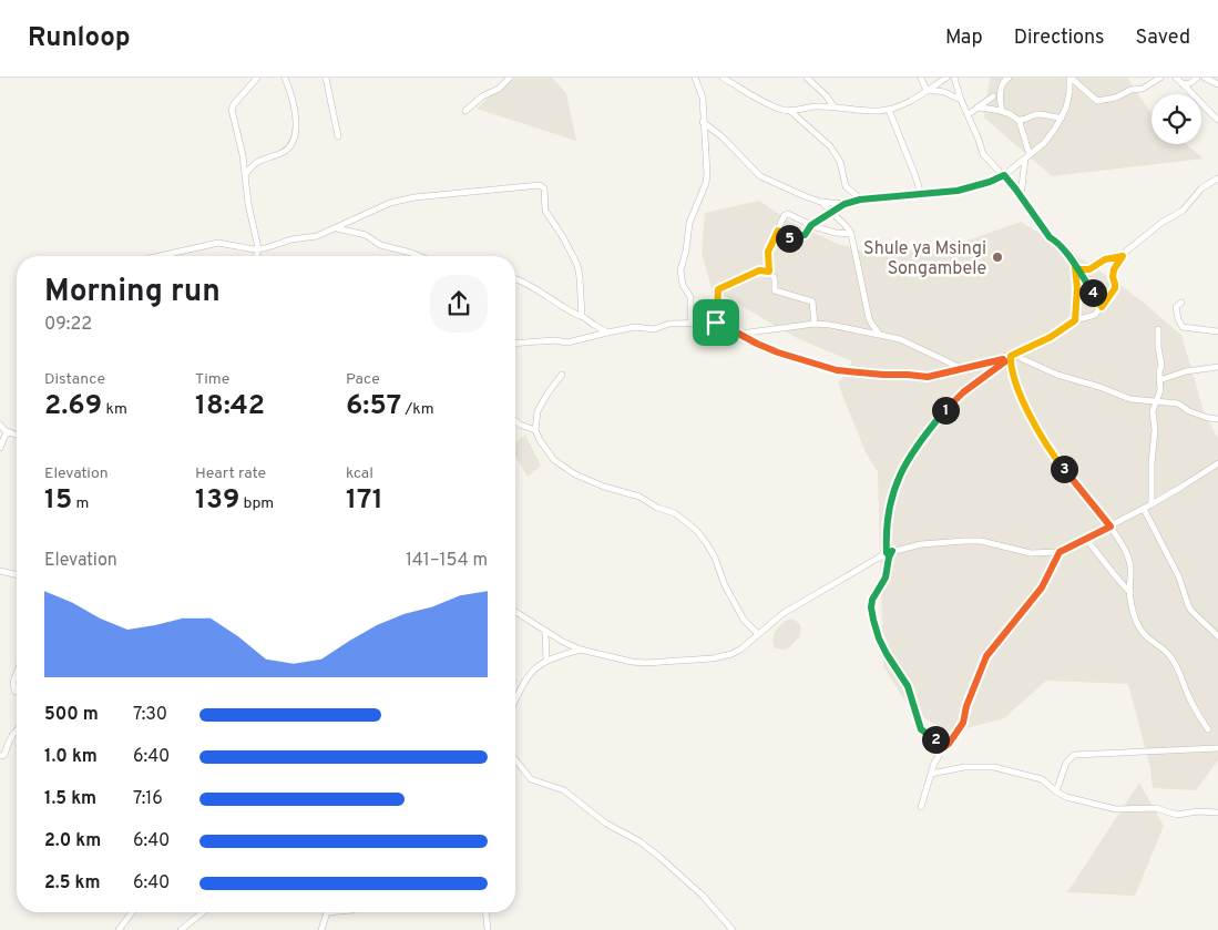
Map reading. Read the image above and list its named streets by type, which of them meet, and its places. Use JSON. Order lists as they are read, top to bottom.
{
  "places": ["Shule ya Msingi Songambele"],
  "page": {
    "header": "Runloop",
    "nav": ["Map", "Directions", "Saved"],
    "pins": [
      "5",
      "4",
      "1",
      "3",
      "2"
    ],
    "heading": ["Morning run", "09:22"],
    "stats": [
      ["Distance", "2.69 km"],
      ["Time", "18:42"],
      ["Pace", "6:57 /km"],
      ["Elevation", "15 m"],
      ["Heart rate", "139 bpm"],
      ["kcal", "171"]
    ],
    "chart": ["Elevation", "141–154 m"],
    "list": [
      {
        "name": "500 m",
        "note": "7:30"
      },
      {
        "name": "1.0 km",
        "note": "6:40"
      },
      {
        "name": "1.5 km",
        "note": "7:16"
      },
      {
        "name": "2.0 km",
        "note": "6:40"
      },
      {
        "name": "2.5 km",
        "note": "6:40"
      }
    ]
  }
}
